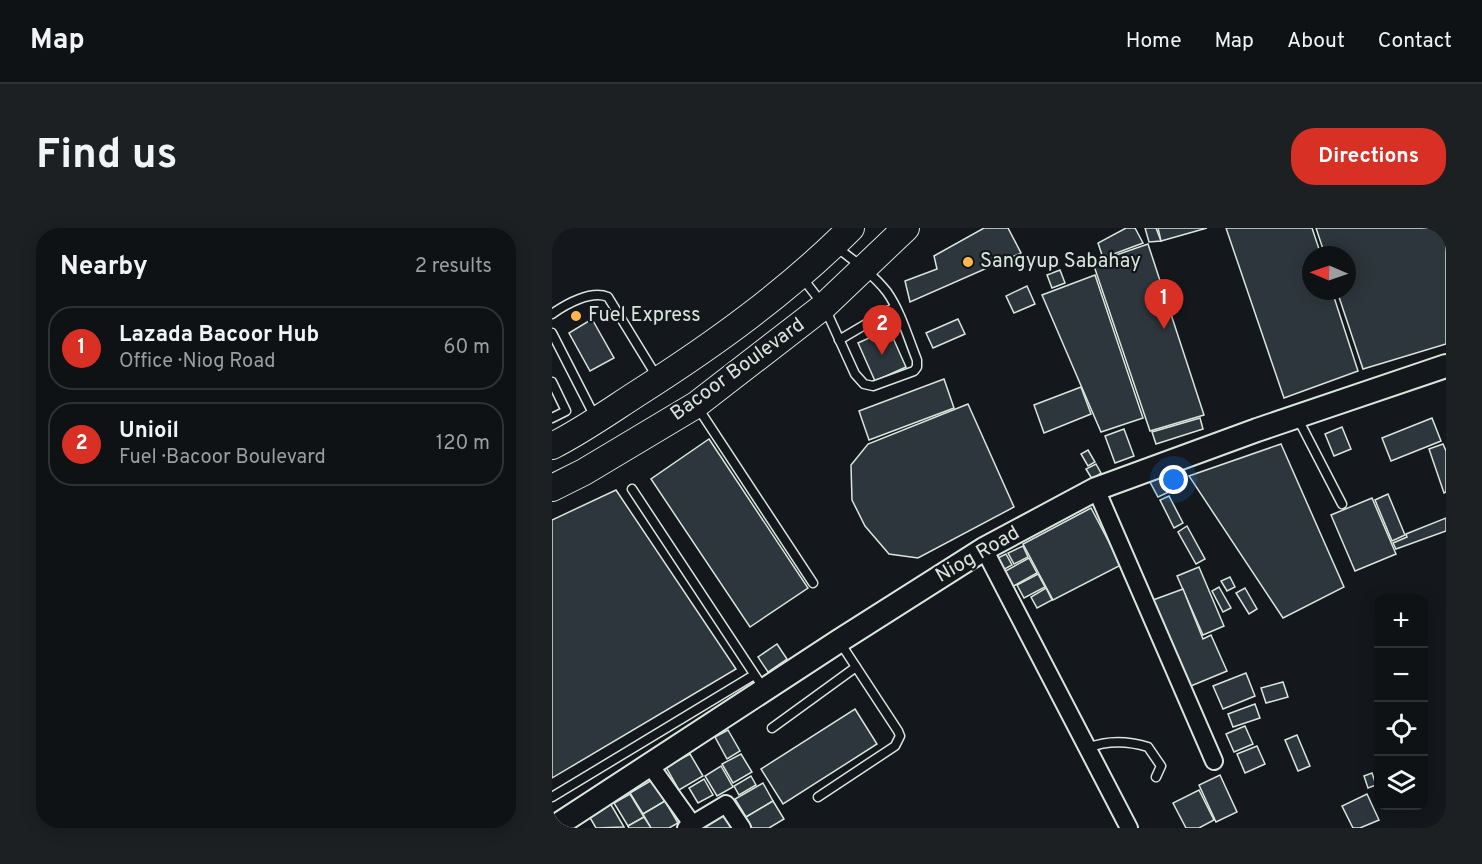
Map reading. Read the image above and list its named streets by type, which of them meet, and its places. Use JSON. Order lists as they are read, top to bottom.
{
  "streets": {
    "main road": ["Bacoor Boulevard"],
    "street": ["Niog Road"]
  },
  "places": ["Sangyup Sabahay", "Fuel Express"],
  "north": "left",
  "page": {
    "header": "Map",
    "nav": [
      "Home",
      "Map",
      "About",
      "Contact"
    ],
    "buttons": "Directions",
    "title": "Find us",
    "heading": ["Nearby", "2 results"],
    "pins": ["1", "2"],
    "list": [
      {
        "mark": "1",
        "name": "Lazada Bacoor Hub",
        "note": "Office · Niog Road",
        "value": "60 m"
      },
      {
        "mark": "2",
        "name": "Unioil",
        "note": "Fuel · Bacoor Boulevard",
        "value": "120 m"
      }
    ],
    "map_buttons": ["+", "−"]
  }
}
